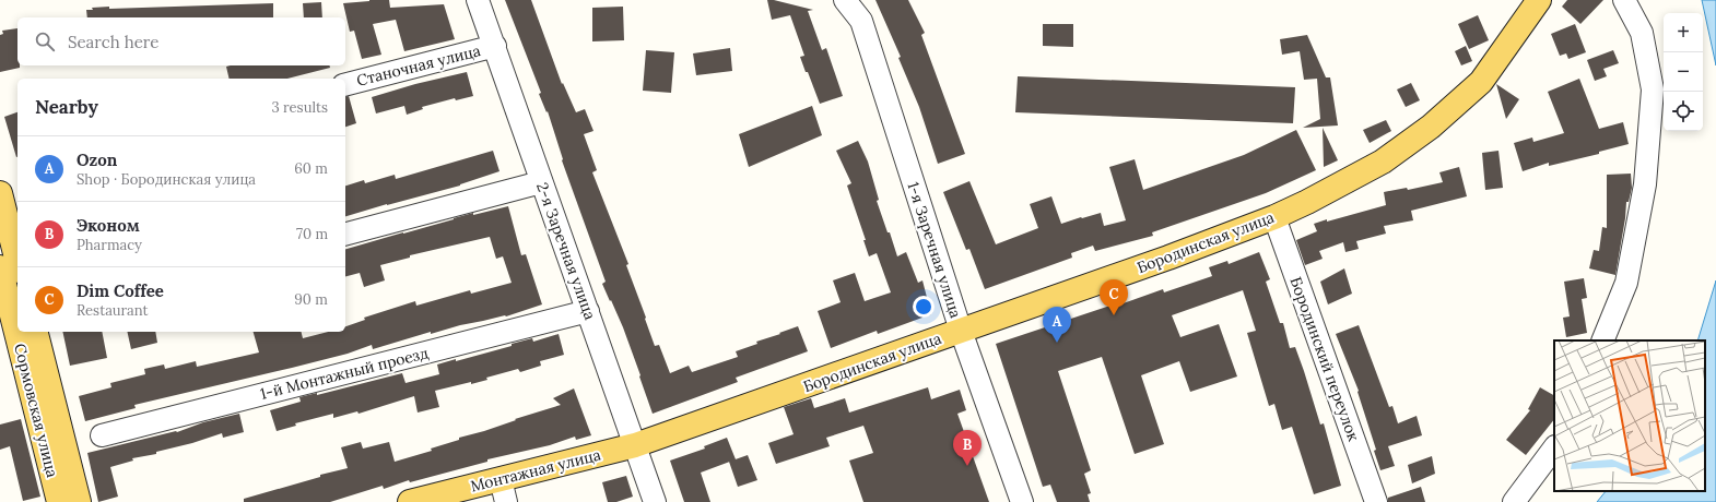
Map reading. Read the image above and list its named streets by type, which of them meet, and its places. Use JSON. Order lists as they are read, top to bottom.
{
  "streets": {
    "main road": ["Бородинская улица", "Сормовская улица", "Монтажная улица"],
    "street": [
      "Станочная улица",
      "1-я Заречная улица",
      "2-я Заречная улица",
      "Бородинский переулок",
      "1-й Монтажный проезд"
    ]
  },
  "crossings": [
    ["Станочная улица", "2-я Заречная улица"],
    ["Бородинская улица", "1-я Заречная улица"],
    ["Бородинская улица", "2-я Заречная улица"],
    ["Бородинская улица", "Бородинский переулок"],
    ["Бородинская улица", "Монтажная улица"],
    ["2-я Заречная улица", "1-й Монтажный проезд"],
    ["2-я Заречная улица", "Монтажная улица"]
  ],
  "page": {
    "map_buttons": ["+", "−"],
    "search": "Search here",
    "heading": ["Nearby", "3 results"],
    "list": [
      {
        "mark": "A",
        "name": "Ozon",
        "note": "Shop · Бородинская улица",
        "value": "60 m"
      },
      {
        "mark": "B",
        "name": "Эконом",
        "note": "Pharmacy",
        "value": "70 m"
      },
      {
        "mark": "C",
        "name": "Dim Coffee",
        "note": "Restaurant",
        "value": "90 m"
      }
    ],
    "pins": ["C", "A", "B"]
  }
}
